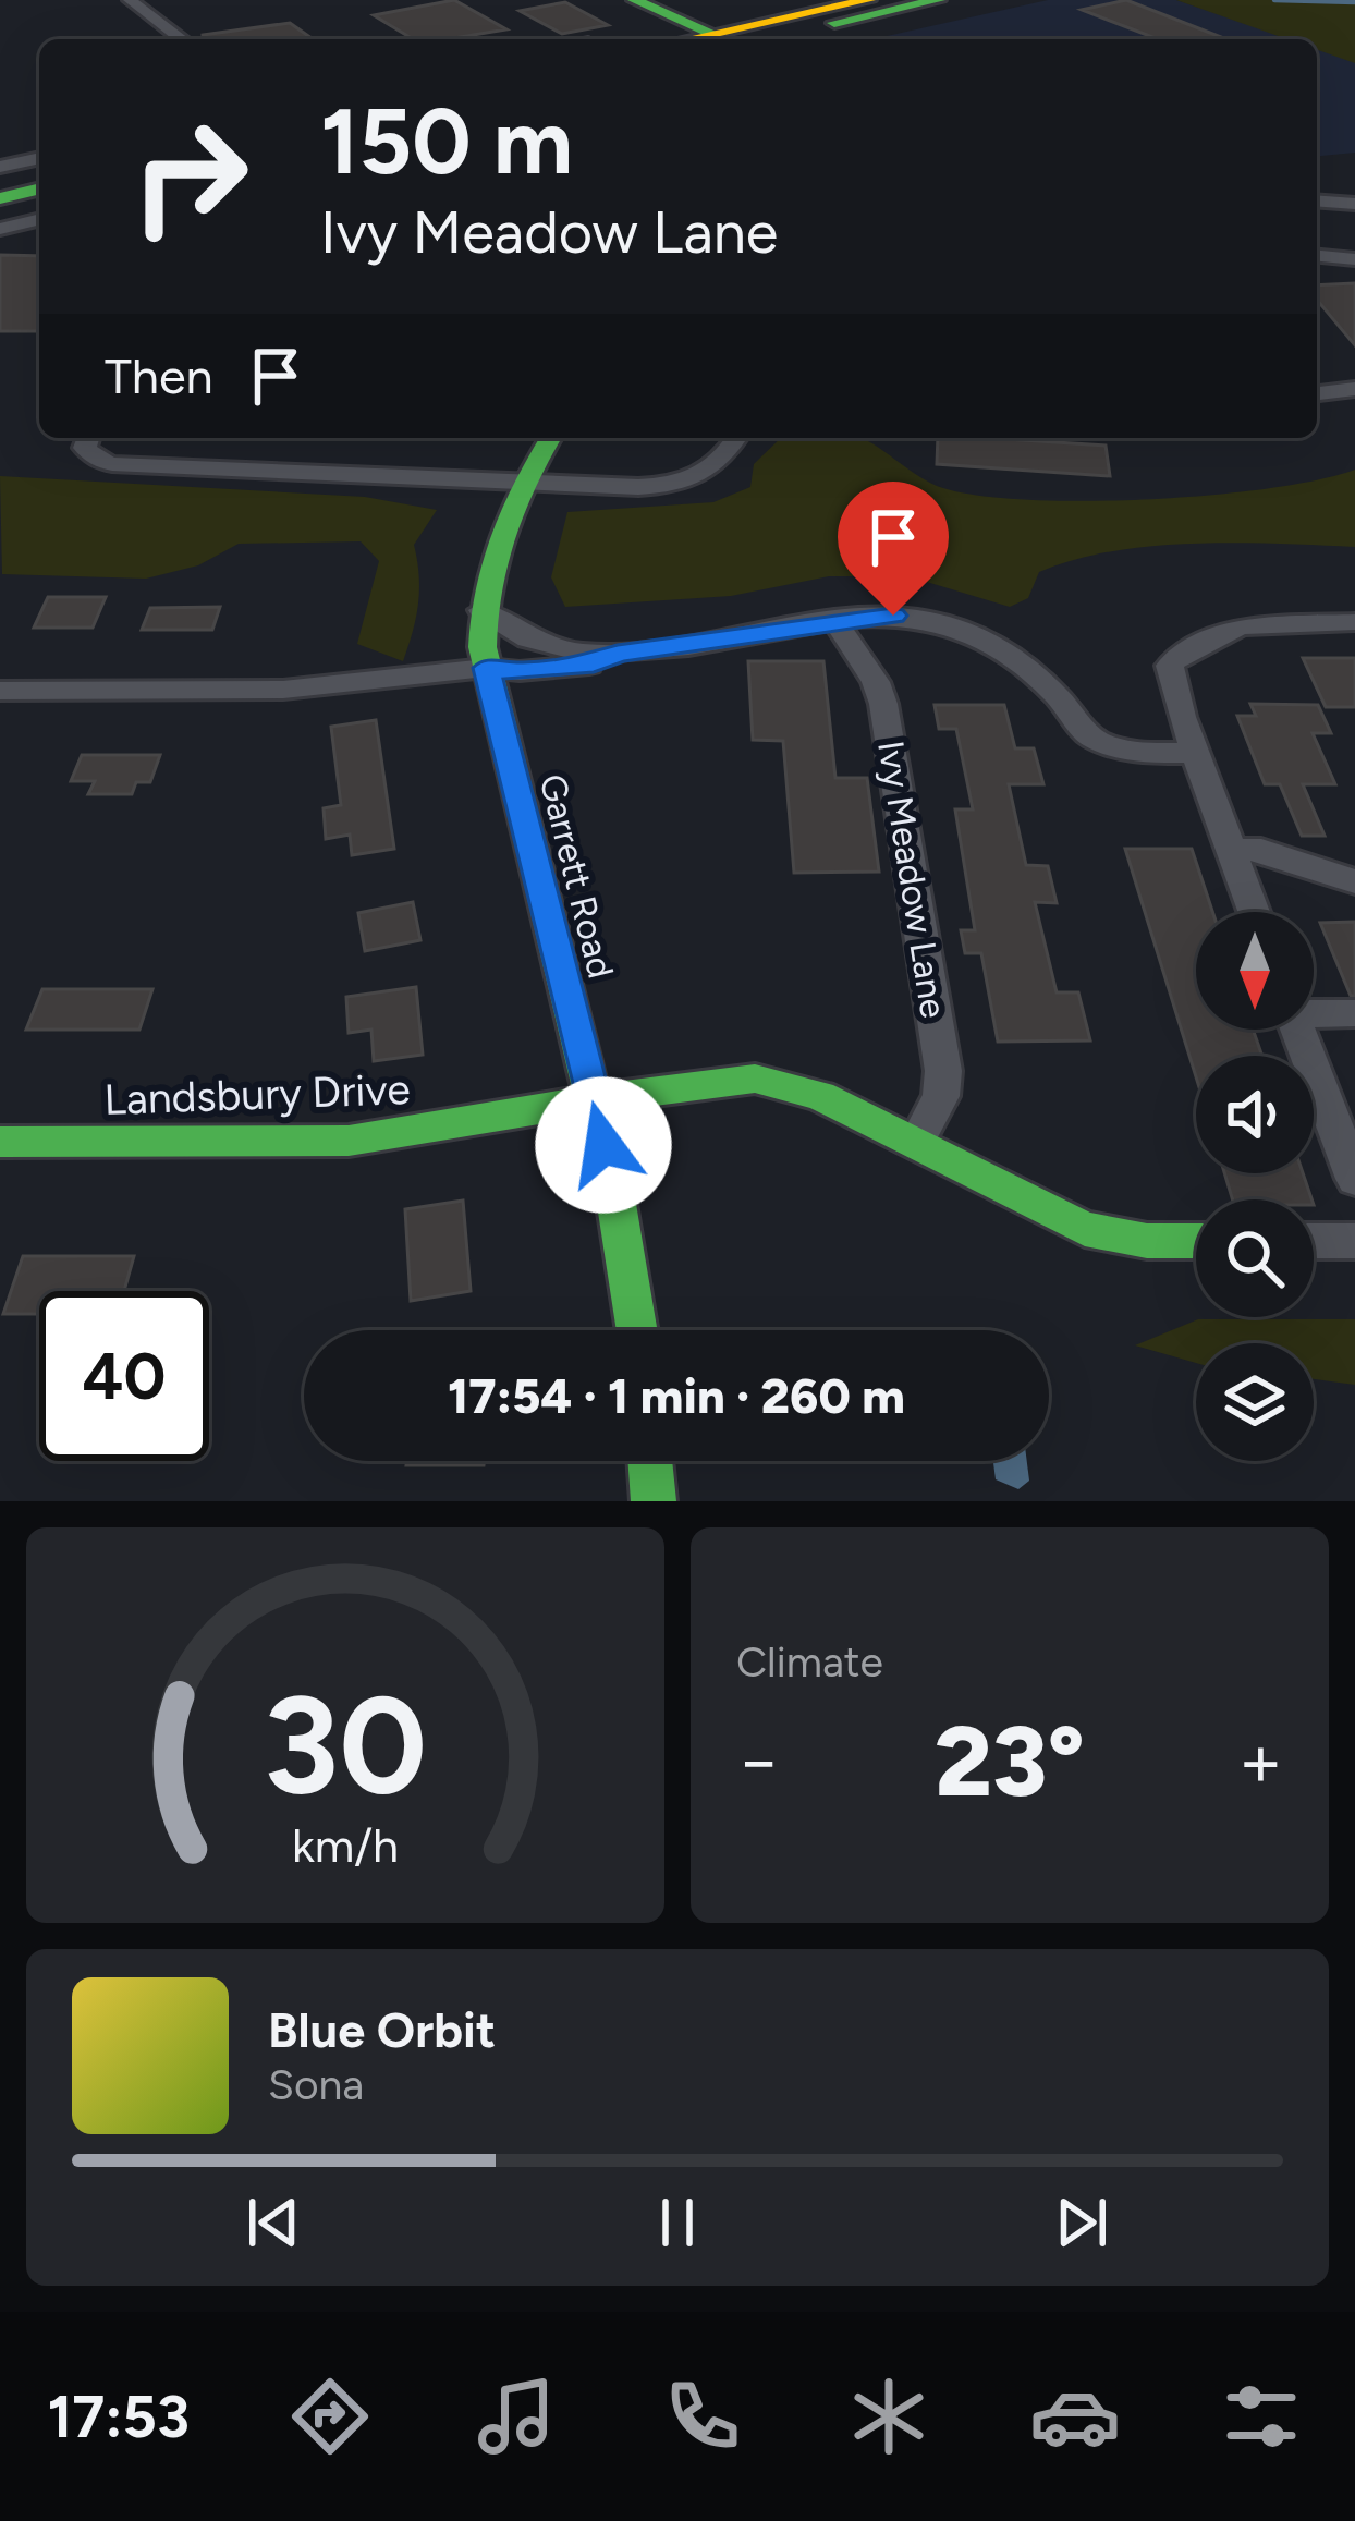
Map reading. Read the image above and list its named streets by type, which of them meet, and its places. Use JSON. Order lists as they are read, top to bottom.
{
  "streets": {
    "main road": ["Garrett Road", "Landsbury Drive"],
    "street": ["Ivy Meadow Lane"]
  },
  "crossings": [
    ["Garrett Road", "Landsbury Drive"]
  ],
  "north": "bottom",
  "page": {
    "turn": ["150 m", "Ivy Meadow Lane"],
    "then": "Then",
    "limit": "40",
    "trip": "17:54 · 1 min · 260 m",
    "tile": "Climate",
    "heat": ["−", "23°", "+"],
    "song": ["Blue Orbit", "Sona"],
    "tabs": "17:53",
    "gauge": ["30", "km/h"]
  }
}
